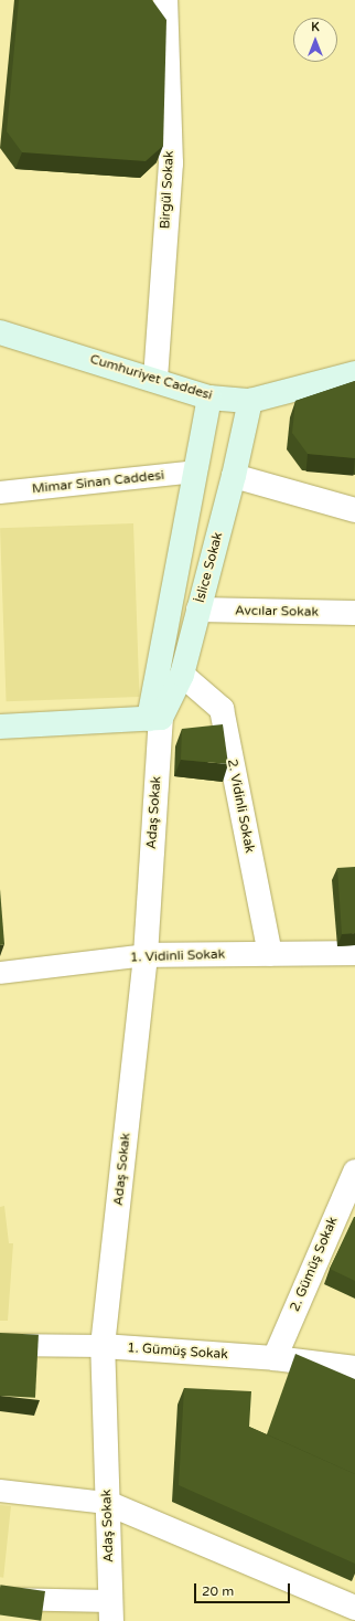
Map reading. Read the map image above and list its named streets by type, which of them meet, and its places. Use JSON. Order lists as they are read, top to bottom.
{
  "streets": {
    "main road": ["Cumhuriyet Caddesi", "İslice Sokak"],
    "street": [
      "Birgül Sokak",
      "Mimar Sinan Caddesi",
      "Avcılar Sokak",
      "2. Vidinli Sokak",
      "Adaş Sokak",
      "1. Vidinli Sokak",
      "2. Gümüş Sokak",
      "1. Gümüş Sokak"
    ]
  },
  "crossings": [
    ["Birgül Sokak", "Cumhuriyet Caddesi"],
    ["Cumhuriyet Caddesi", "İslice Sokak"],
    ["İslice Sokak", "Avcılar Sokak"],
    ["İslice Sokak", "2. Vidinli Sokak"],
    ["İslice Sokak", "Adaş Sokak"],
    ["2. Vidinli Sokak", "1. Vidinli Sokak"],
    ["Adaş Sokak", "1. Vidinli Sokak"],
    ["Adaş Sokak", "1. Gümüş Sokak"],
    ["2. Gümüş Sokak", "1. Gümüş Sokak"]
  ],
  "scale_bar": "20 m",
  "north": "top"
}
